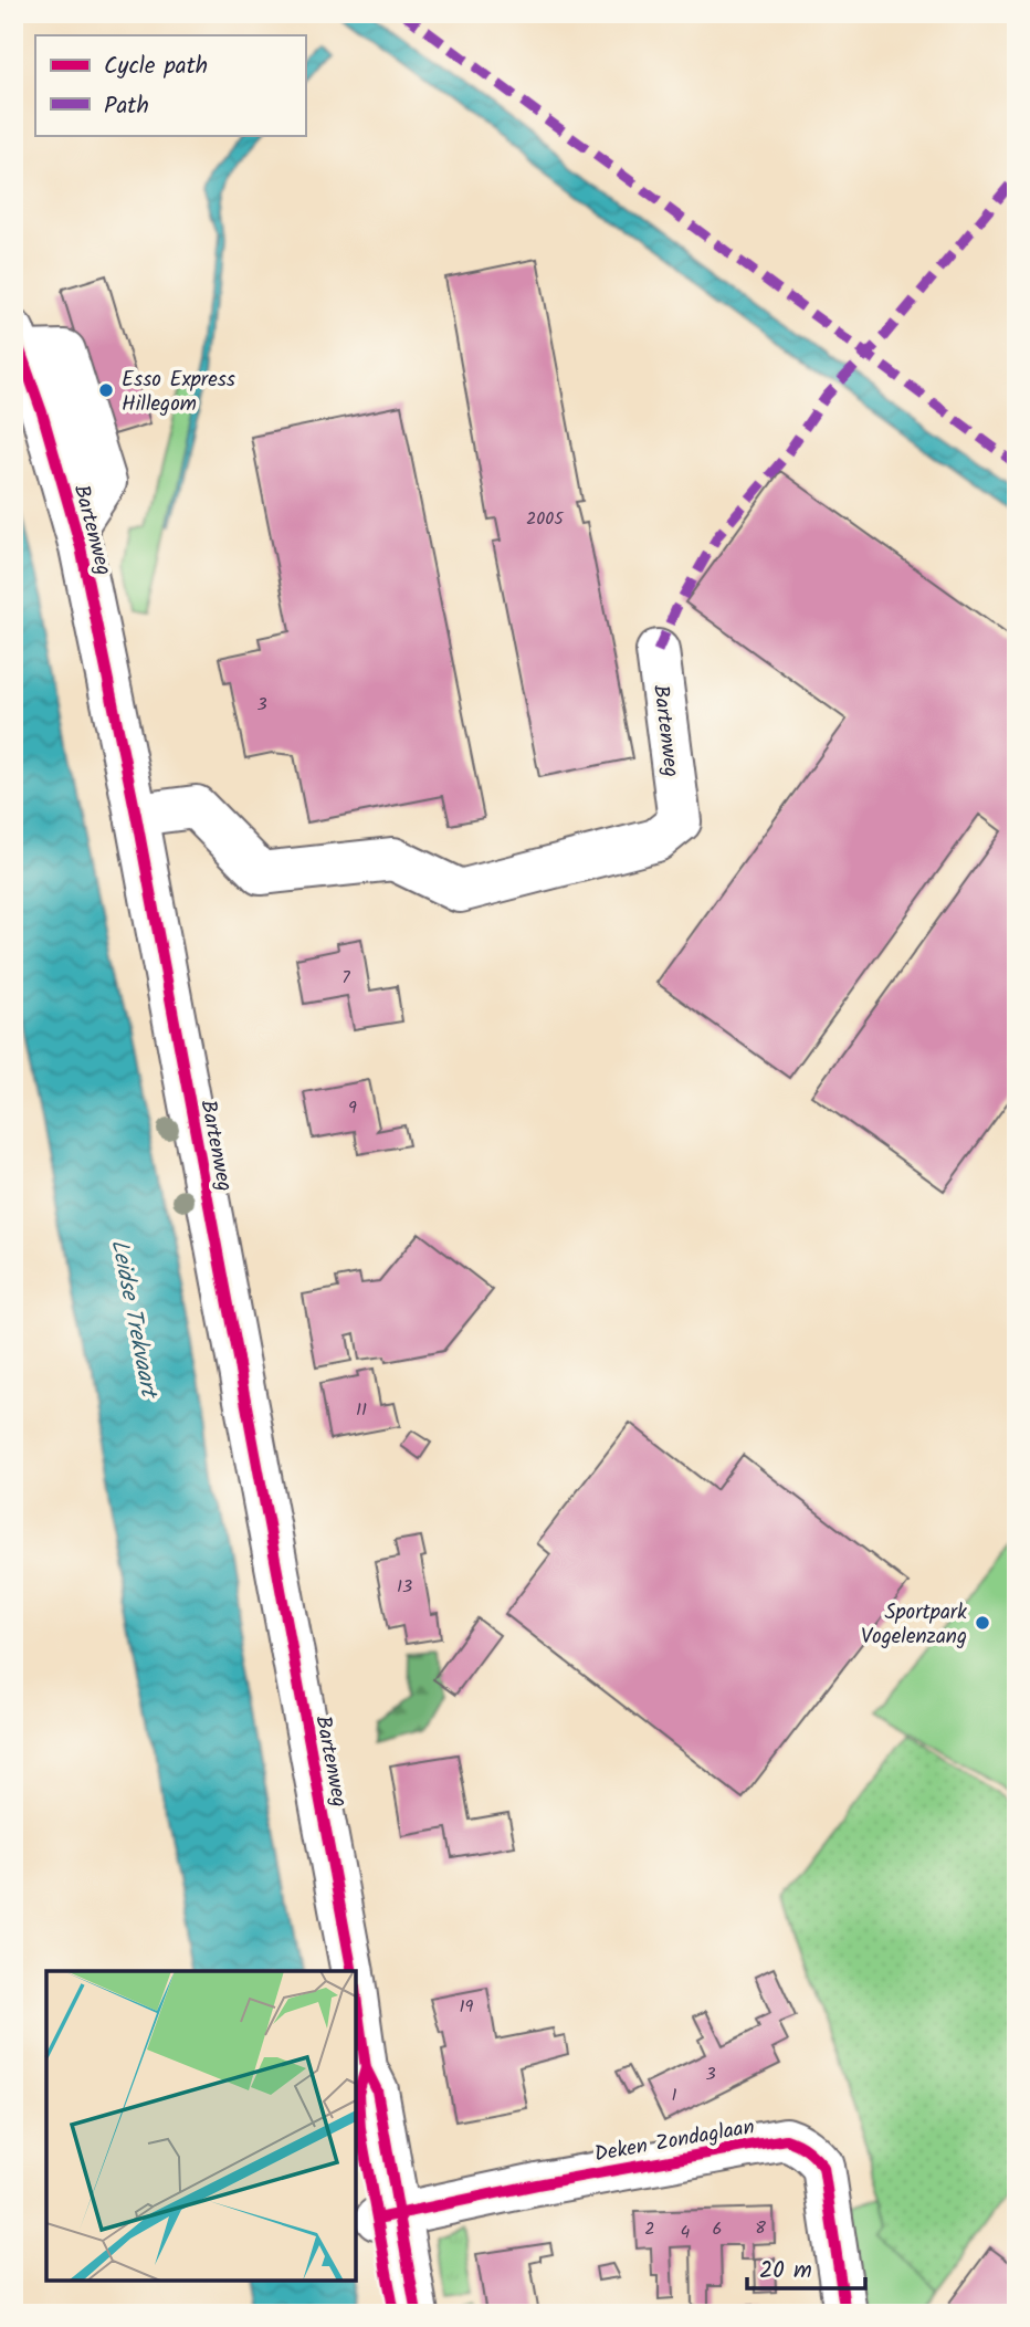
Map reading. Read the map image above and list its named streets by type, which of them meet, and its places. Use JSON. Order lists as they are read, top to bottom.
{
  "streets": {
    "main road": ["Bartenweg", "Deken Zondaglaan"]
  },
  "water": ["Leidse Trekvaart"],
  "places": ["Esso Express Hillegom", "Sportpark Vogelenzang"],
  "house_numbers": [
    "2005",
    "3",
    "7",
    "9",
    "11",
    "13",
    "19",
    "3",
    "1",
    "8",
    "2",
    "6",
    "4"
  ],
  "legend": ["Cycle path", "Path"],
  "scale_bar": "20 m"
}
